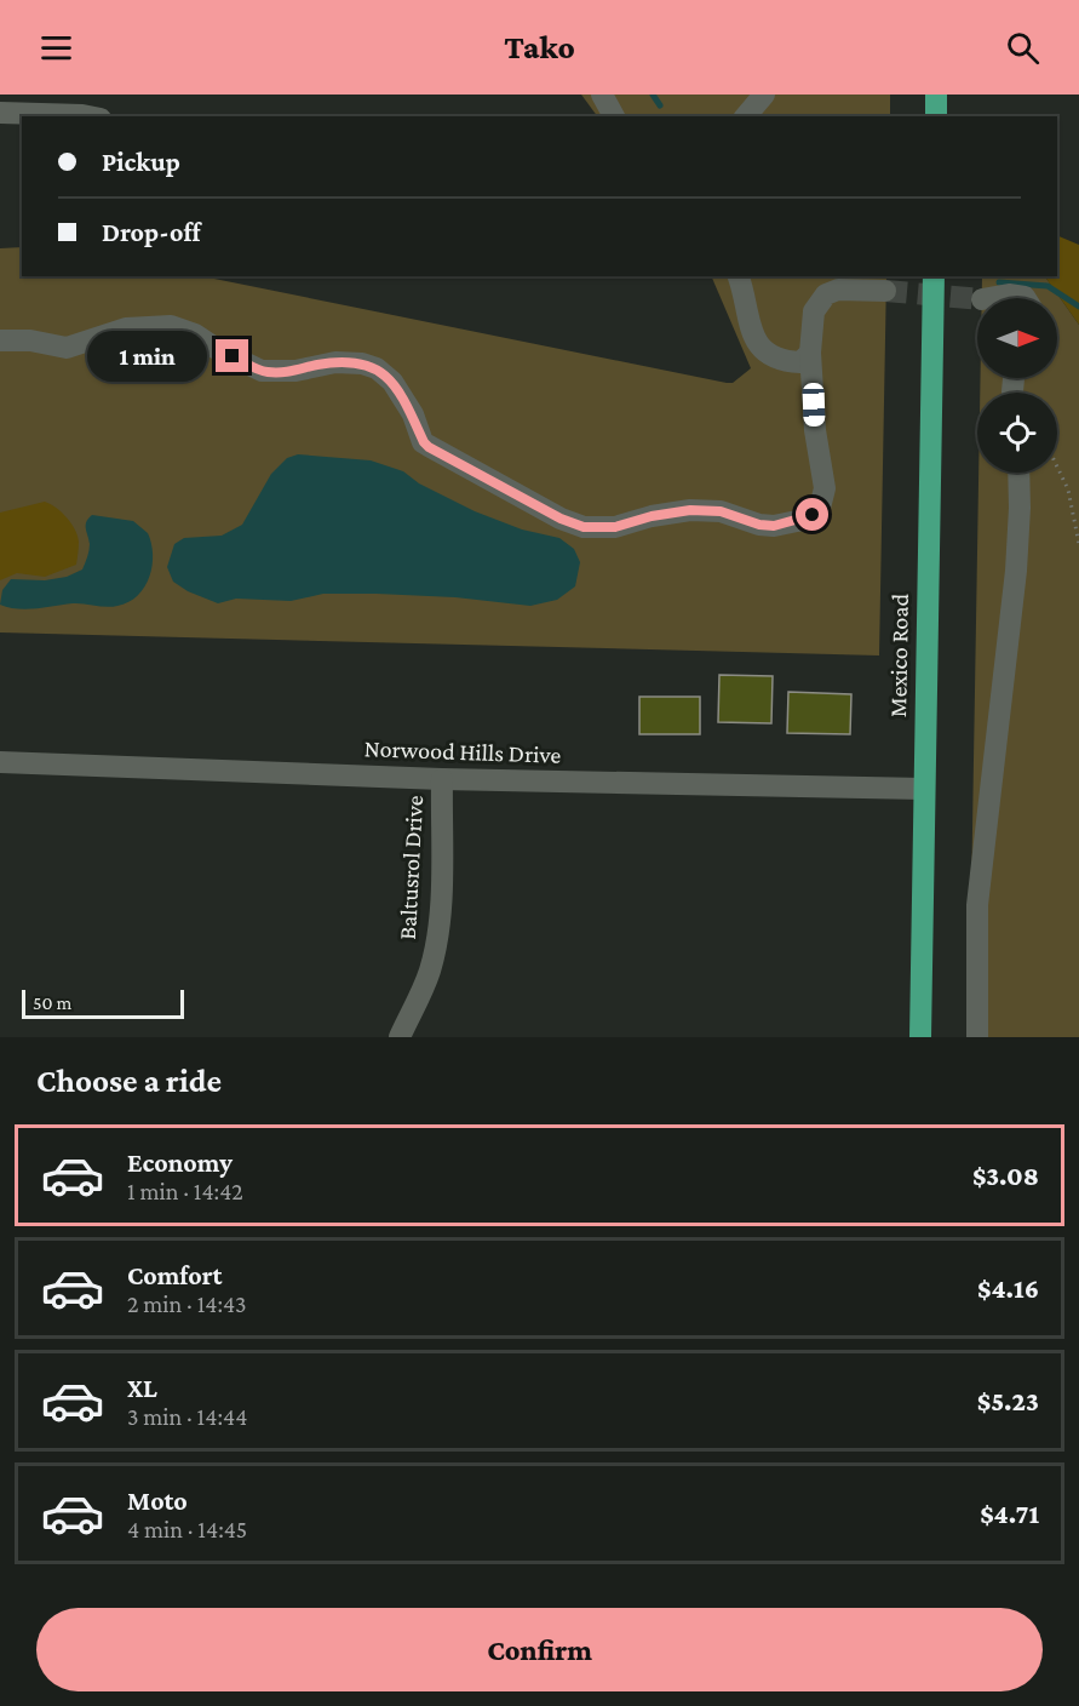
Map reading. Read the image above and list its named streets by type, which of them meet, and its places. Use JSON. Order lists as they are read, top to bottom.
{
  "streets": {
    "main road": ["Mexico Road"],
    "street": ["Norwood Hills Drive", "Baltusrol Drive"]
  },
  "crossings": [
    ["Mexico Road", "Norwood Hills Drive"],
    ["Norwood Hills Drive", "Baltusrol Drive"]
  ],
  "scale_bar": "50 m",
  "north": "right",
  "page": {
    "header": "Tako",
    "banner": ["Pickup", "Drop-off"],
    "bubble": "1 min",
    "scale": "50 m",
    "heading": "Choose a ride",
    "list": [
      {
        "name": "Economy",
        "note": "1 min · 14:42",
        "value": "$3.08"
      },
      {
        "name": "Comfort",
        "note": "2 min · 14:43",
        "value": "$4.16"
      },
      {
        "name": "XL",
        "note": "3 min · 14:44",
        "value": "$5.23"
      },
      {
        "name": "Moto",
        "note": "4 min · 14:45",
        "value": "$4.71"
      }
    ],
    "buttons": "Confirm"
  }
}
